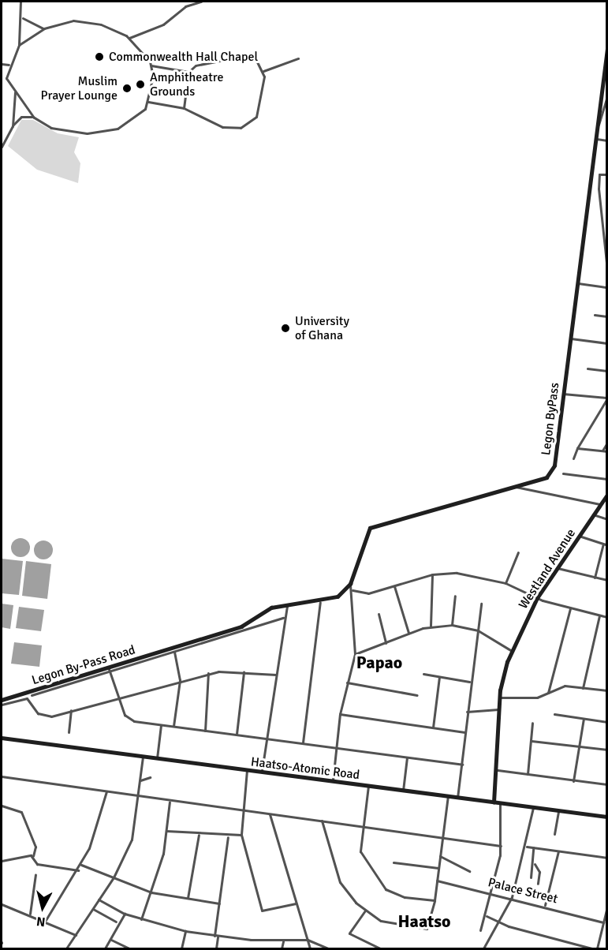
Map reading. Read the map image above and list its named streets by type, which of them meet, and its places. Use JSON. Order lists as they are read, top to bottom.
{
  "streets": {
    "street": [
      "Legon ByPass",
      "Westland Avenue",
      "Legon By-Pass Road",
      "Haatso-Atomic Road",
      "Palace Street"
    ]
  },
  "crossings": [
    ["Westland Avenue", "Haatso-Atomic Road"]
  ],
  "districts": ["Papao", "Haatso"],
  "places": [
    "Commonwealth Hall Chapel",
    "Amphitheatre Grounds",
    "Muslim Prayer Lounge",
    "University of Ghana"
  ],
  "north": "bottom"
}
